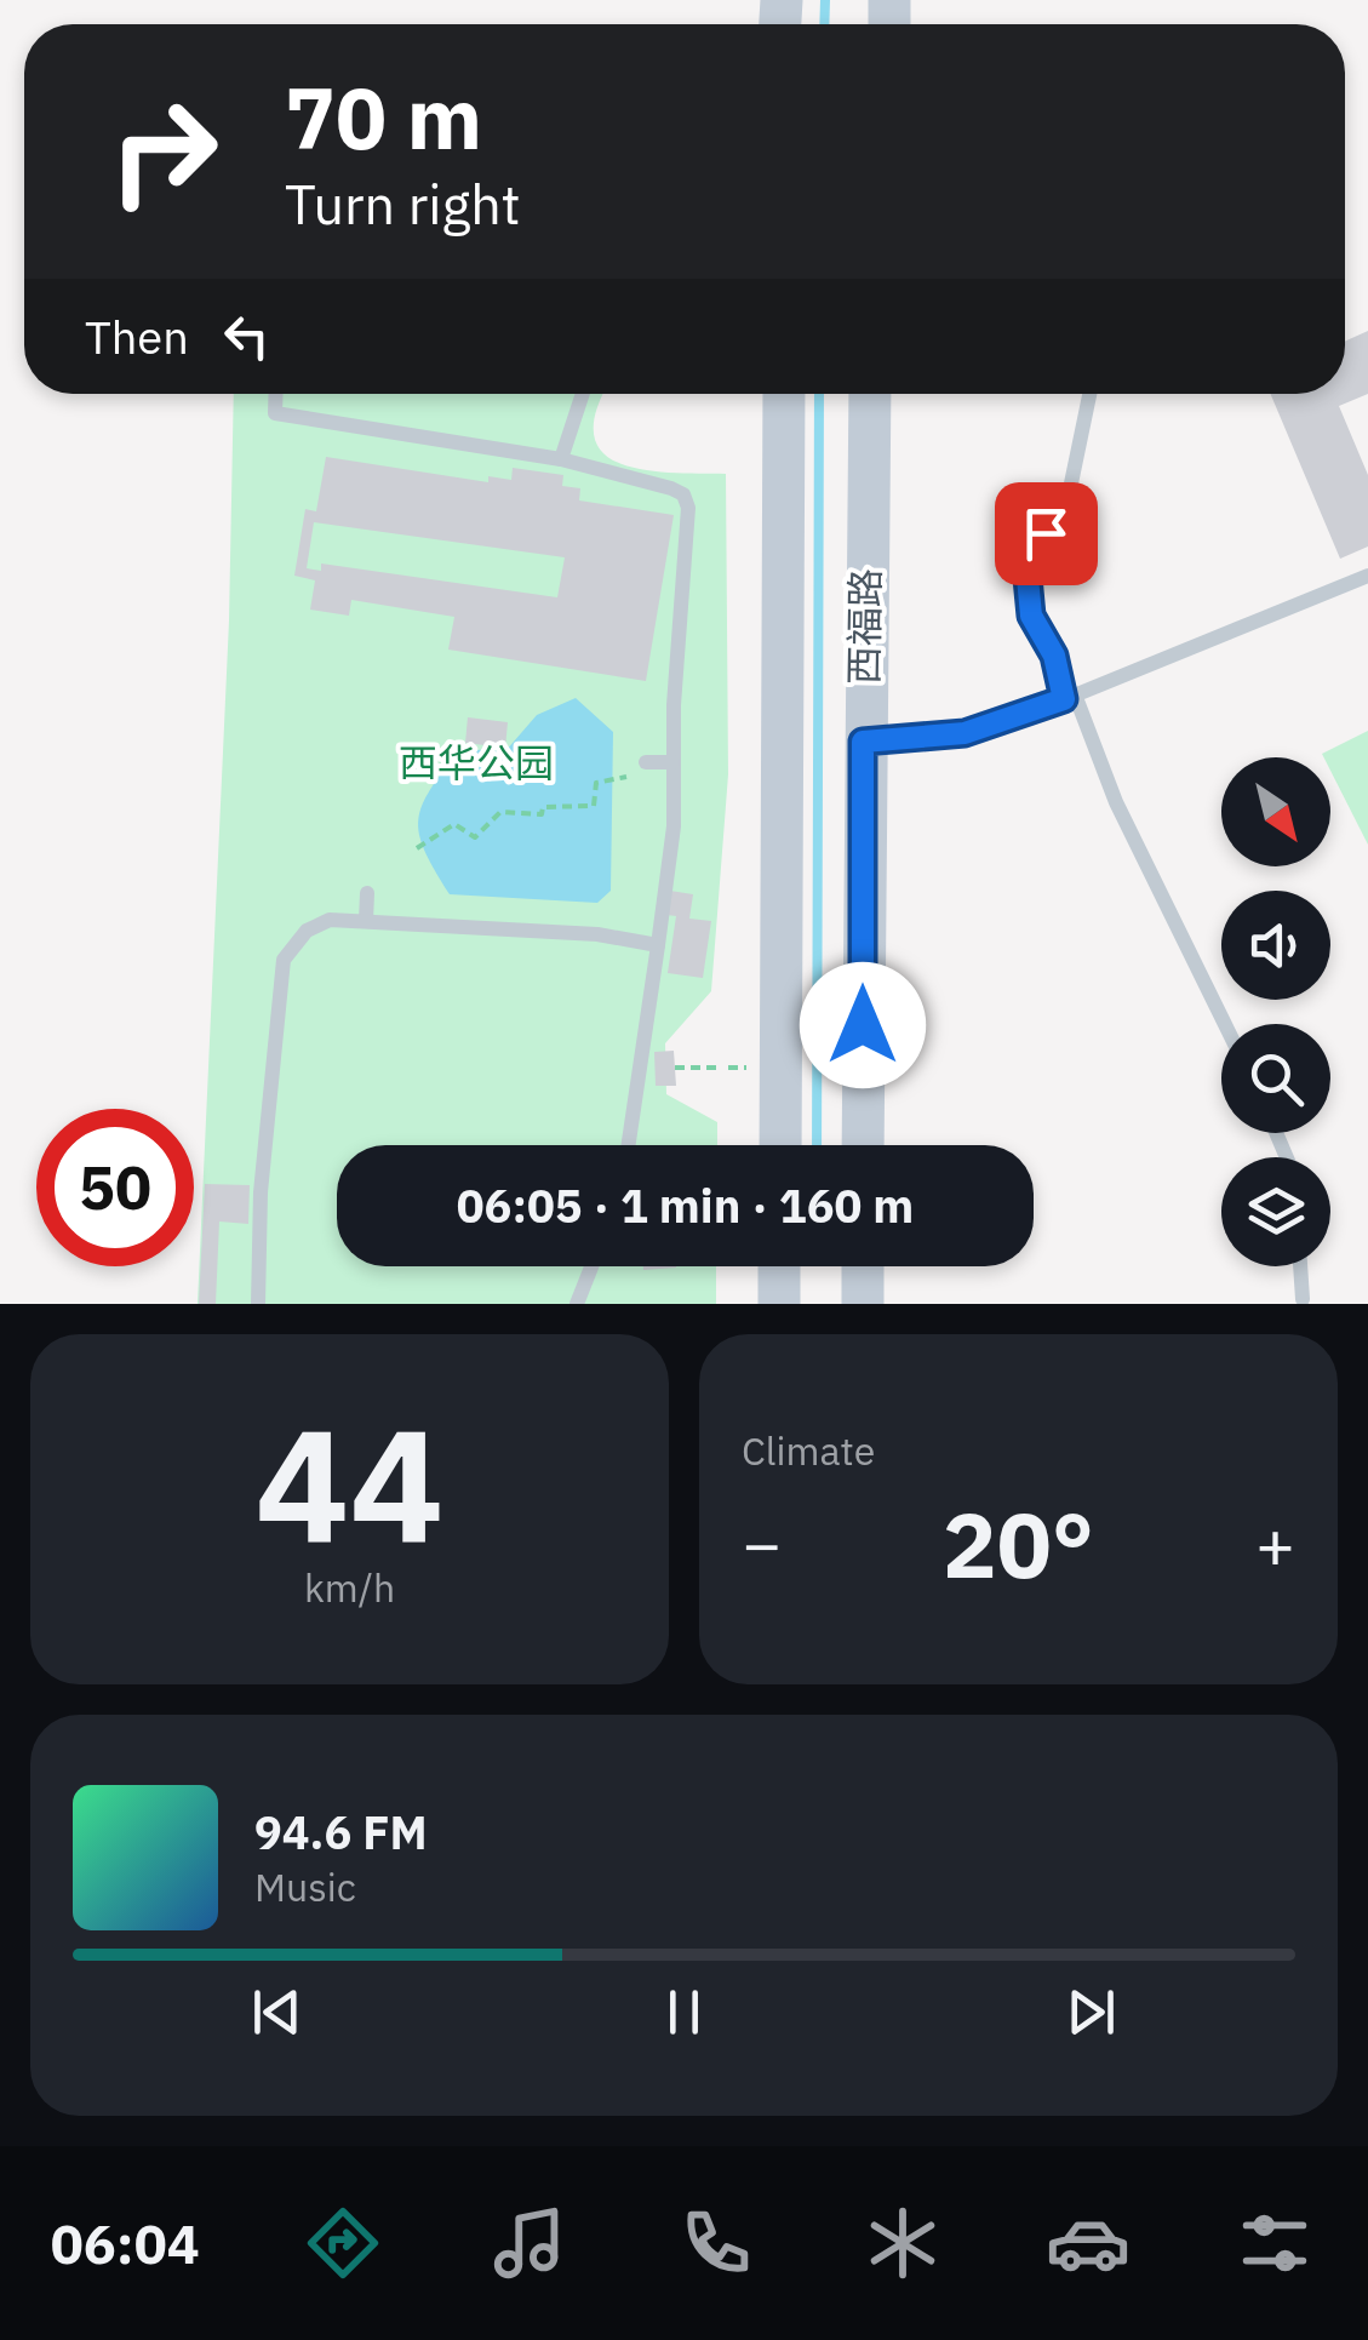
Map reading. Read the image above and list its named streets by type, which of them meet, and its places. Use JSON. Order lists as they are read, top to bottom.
{
  "streets": {
    "main road": ["西福路"]
  },
  "parks": ["西华公园"],
  "north": "bottom right",
  "page": {
    "turn": ["70 m", "Turn right"],
    "then": "Then",
    "limit": "50",
    "trip": "06:05 · 1 min · 160 m",
    "tile": [
      ["44", "km/h"],
      "Climate"
    ],
    "heat": ["−", "20°", "+"],
    "song": ["94.6 FM", "Music"],
    "tabs": "06:04"
  }
}
